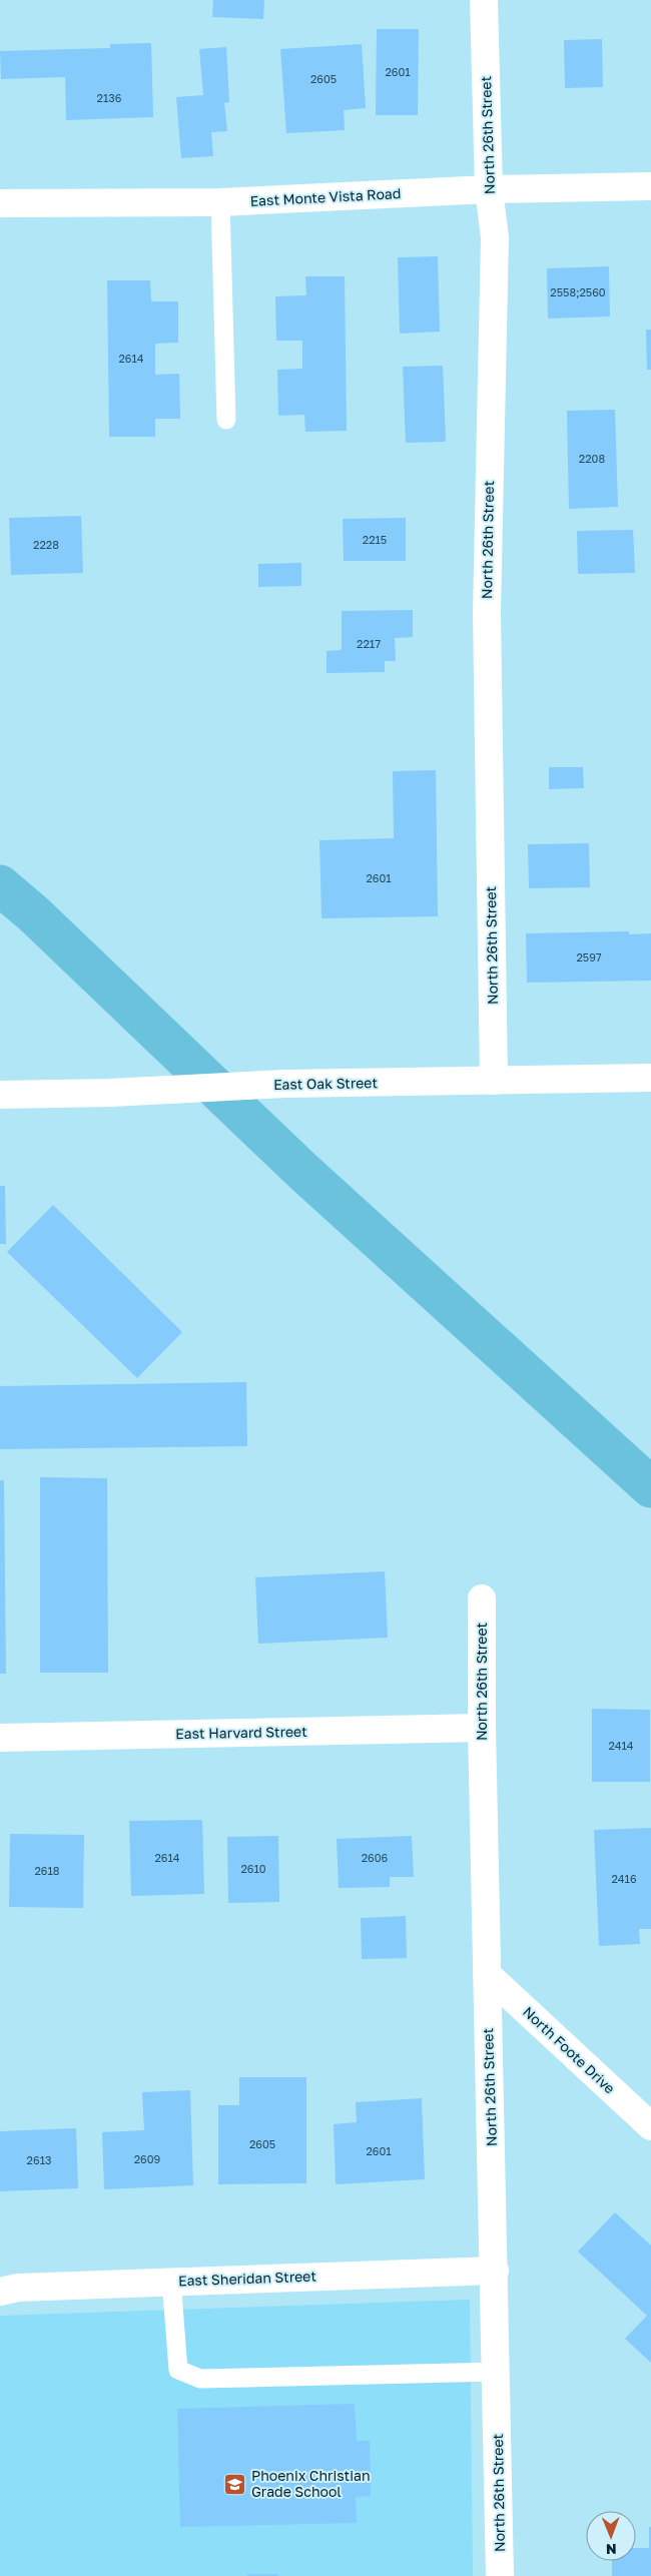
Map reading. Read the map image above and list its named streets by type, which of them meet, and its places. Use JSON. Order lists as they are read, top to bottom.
{
  "streets": {
    "street": [
      "North 26th Street",
      "East Monte Vista Road",
      "East Oak Street",
      "East Harvard Street",
      "North Foote Drive",
      "East Sheridan Street"
    ]
  },
  "crossings": [
    ["North 26th Street", "East Monte Vista Road"],
    ["North 26th Street", "East Oak Street"],
    ["North 26th Street", "East Harvard Street"],
    ["North 26th Street", "North Foote Drive"],
    ["North 26th Street", "East Sheridan Street"]
  ],
  "places": {
    "school or university": ["Phoenix Christian Grade School"]
  },
  "house_numbers": [
    "2601",
    "2605",
    "2136",
    "2558;2560",
    "2614",
    "2208",
    "2215",
    "2228",
    "2217",
    "2601",
    "2597",
    "2414",
    "2614",
    "2606",
    "2610",
    "2618",
    "2416",
    "2605",
    "2601",
    "2609",
    "2613"
  ],
  "north": "bottom"
}
